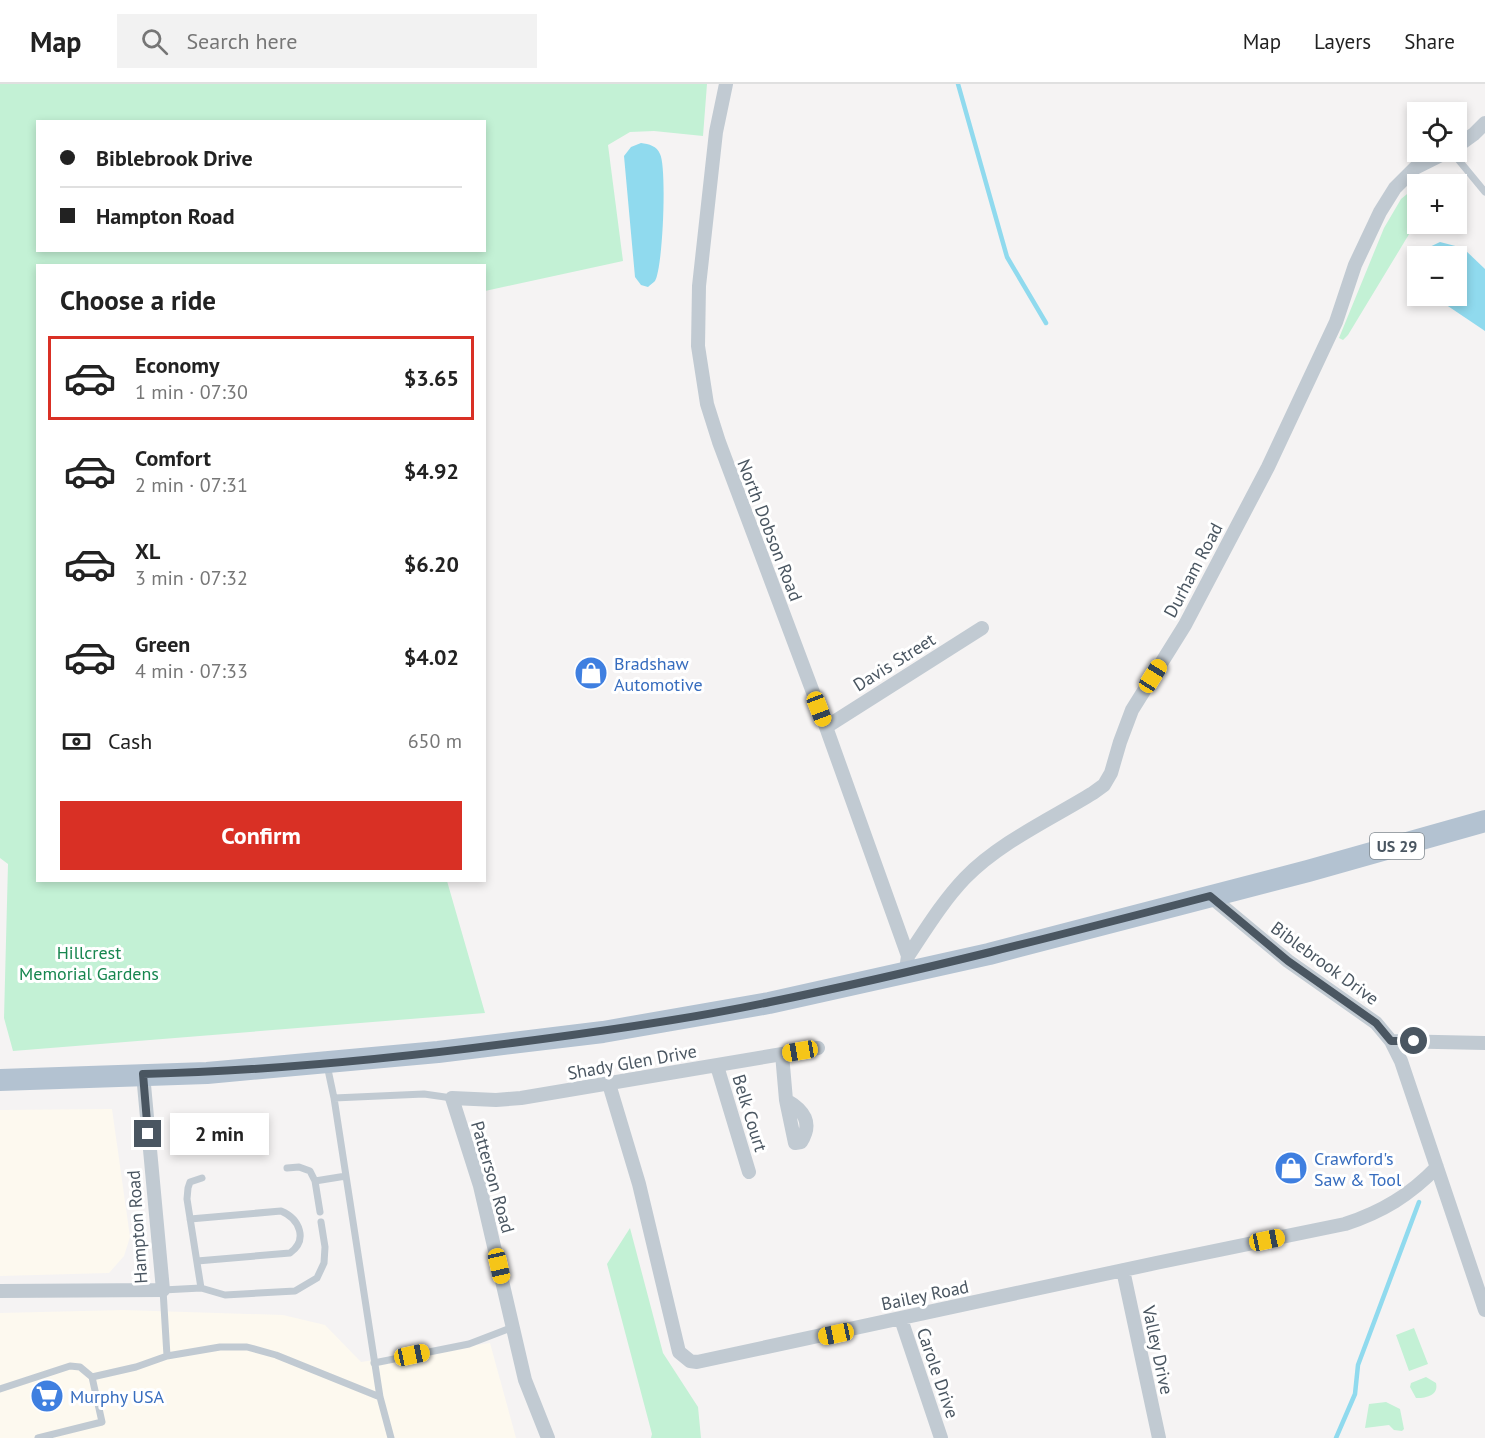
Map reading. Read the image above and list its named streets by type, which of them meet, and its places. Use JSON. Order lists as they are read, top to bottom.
{
  "streets": {
    "main road": ["US 29"],
    "street": [
      "North Dobson Road",
      "Durham Road",
      "Davis Street",
      "Biblebrook Drive",
      "Shady Glen Drive",
      "Belk Court",
      "Patterson Road",
      "Hampton Road",
      "Bailey Road",
      "Valley Drive",
      "Carole Drive"
    ]
  },
  "crossings": [
    ["North Dobson Road", "Durham Road"],
    ["North Dobson Road", "Davis Street"],
    ["North Dobson Road", "US 29"],
    ["Durham Road", "US 29"],
    ["US 29", "Biblebrook Drive"],
    ["US 29", "Hampton Road"],
    ["Biblebrook Drive", "Bailey Road"],
    ["Shady Glen Drive", "Belk Court"],
    ["Shady Glen Drive", "Patterson Road"],
    ["Shady Glen Drive", "Bailey Road"],
    ["Bailey Road", "Valley Drive"],
    ["Bailey Road", "Carole Drive"]
  ],
  "parks": ["Hillcrest Memorial Gardens"],
  "places": {
    "shop": ["Bradshaw Automotive", "Crawford's Saw & Tool"],
    "supermarket": ["Murphy USA"]
  },
  "page": {
    "header": "Map",
    "search": "Search here",
    "nav": ["Map", "Layers", "Share"],
    "map_buttons": ["+", "−"],
    "banner": ["Biblebrook Drive", "Hampton Road"],
    "heading": "Choose a ride",
    "list": [
      {
        "name": "Economy",
        "note": "1 min · 07:30",
        "value": "$3.65"
      },
      {
        "name": "Comfort",
        "note": "2 min · 07:31",
        "value": "$4.92"
      },
      {
        "name": "XL",
        "note": "3 min · 07:32",
        "value": "$6.20"
      },
      {
        "name": "Green",
        "note": "4 min · 07:33",
        "value": "$4.02"
      }
    ],
    "pay": ["Cash", "650 m"],
    "buttons": "Confirm",
    "bubble": "2 min"
  }
}
